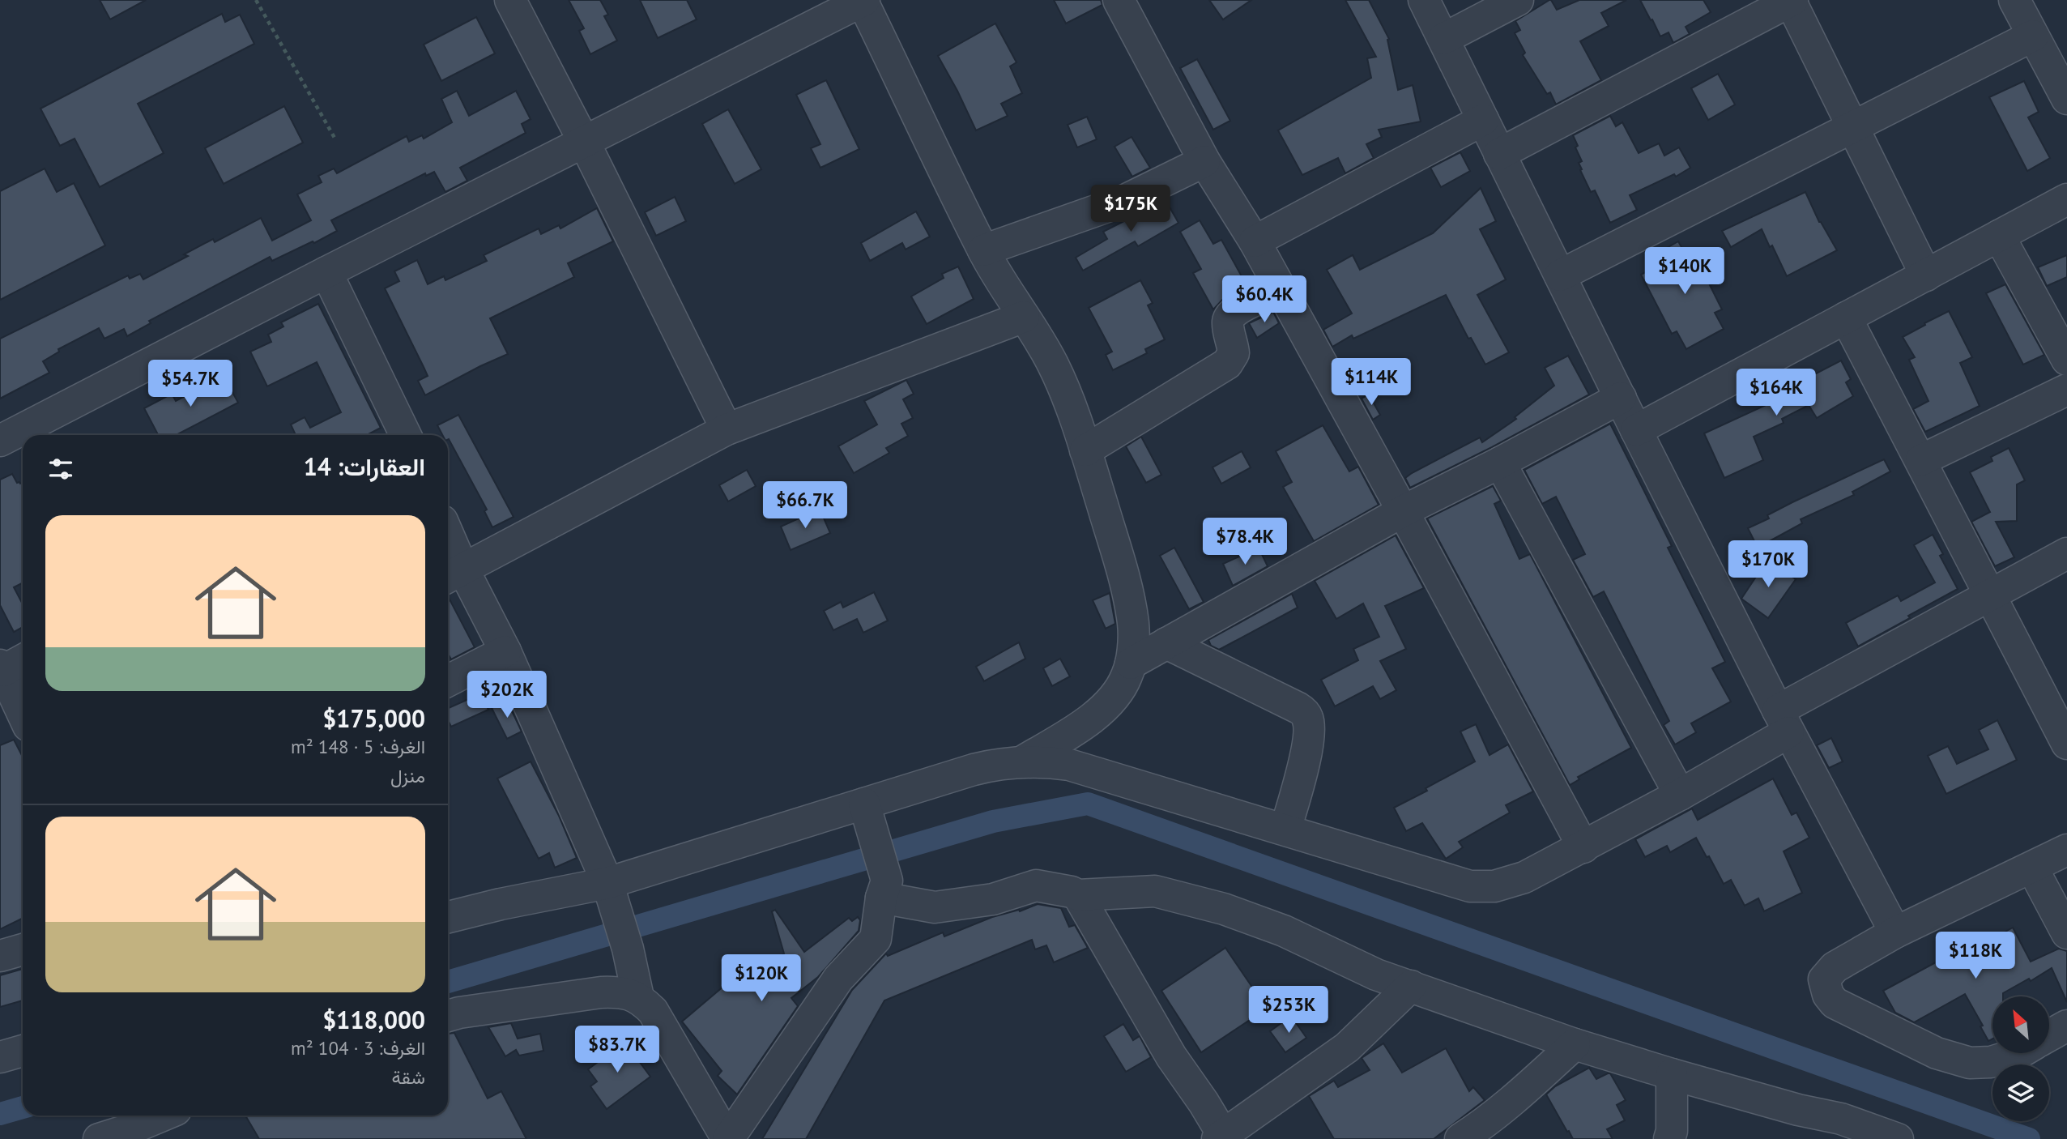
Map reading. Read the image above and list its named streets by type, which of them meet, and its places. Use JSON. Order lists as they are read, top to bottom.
{
  "north": "top left",
  "page": {
    "price": [
      "$175K",
      "$140K",
      "$60.4K",
      "$114K",
      "$54.7K",
      "$164K",
      "$66.7K",
      "$78.4K",
      "$170K",
      "$202K",
      "$118K",
      "$120K",
      "$253K",
      "$83.7K"
    ],
    "heading": "العقارات: 14",
    "list": [
      {
        "name": "$175,000",
        "note": "الغرف: 5 · 148 m² · منزل"
      },
      {
        "name": "$118,000",
        "note": "الغرف: 3 · 104 m² · شقة"
      }
    ]
  }
}
